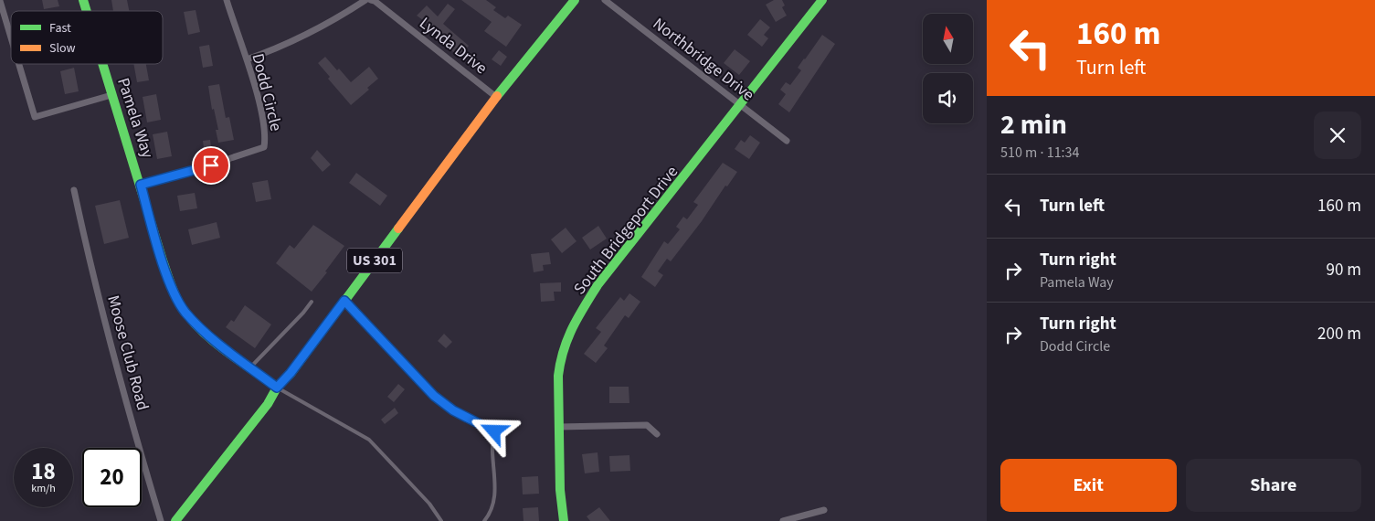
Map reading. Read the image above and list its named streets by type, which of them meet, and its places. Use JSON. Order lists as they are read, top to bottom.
{
  "streets": {
    "main road": ["Pamela Way", "South Bridgeport Drive", "US 301"],
    "street": [
      "Lynda Drive",
      "Northbridge Drive",
      "Dodd Circle",
      "Moose Club Road"
    ]
  },
  "crossings": [
    ["Lynda Drive", "US 301"],
    ["Northbridge Drive", "South Bridgeport Drive"],
    ["Dodd Circle", "Pamela Way"],
    ["Pamela Way", "US 301"]
  ],
  "legend": ["Fast", "Slow"],
  "north": "top",
  "page": {
    "turn": ["160 m", "Turn left"],
    "heading": ["2 min", "510 m · 11:34"],
    "list": [
      {
        "name": "Turn left",
        "value": "160 m"
      },
      {
        "name": "Turn right",
        "note": "Pamela Way",
        "value": "90 m"
      },
      {
        "name": "Turn right",
        "note": "Dodd Circle",
        "value": "200 m"
      }
    ],
    "speed": "18 km/h",
    "limit": "20",
    "buttons": ["Exit", "Share"]
  }
}
